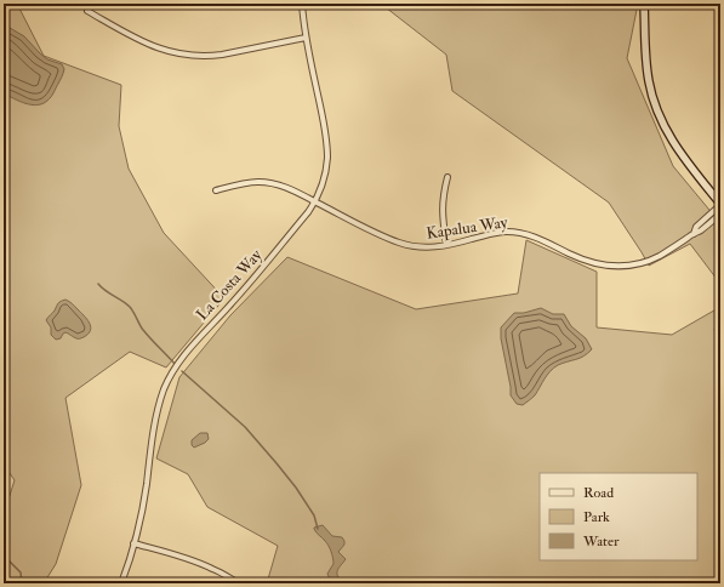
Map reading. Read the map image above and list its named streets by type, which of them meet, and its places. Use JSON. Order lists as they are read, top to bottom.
{
  "streets": {
    "street": ["Kapalua Way", "La Costa Way"]
  },
  "crossings": [
    ["Kapalua Way", "La Costa Way"]
  ],
  "legend": ["Road", "Park", "Water"]
}
